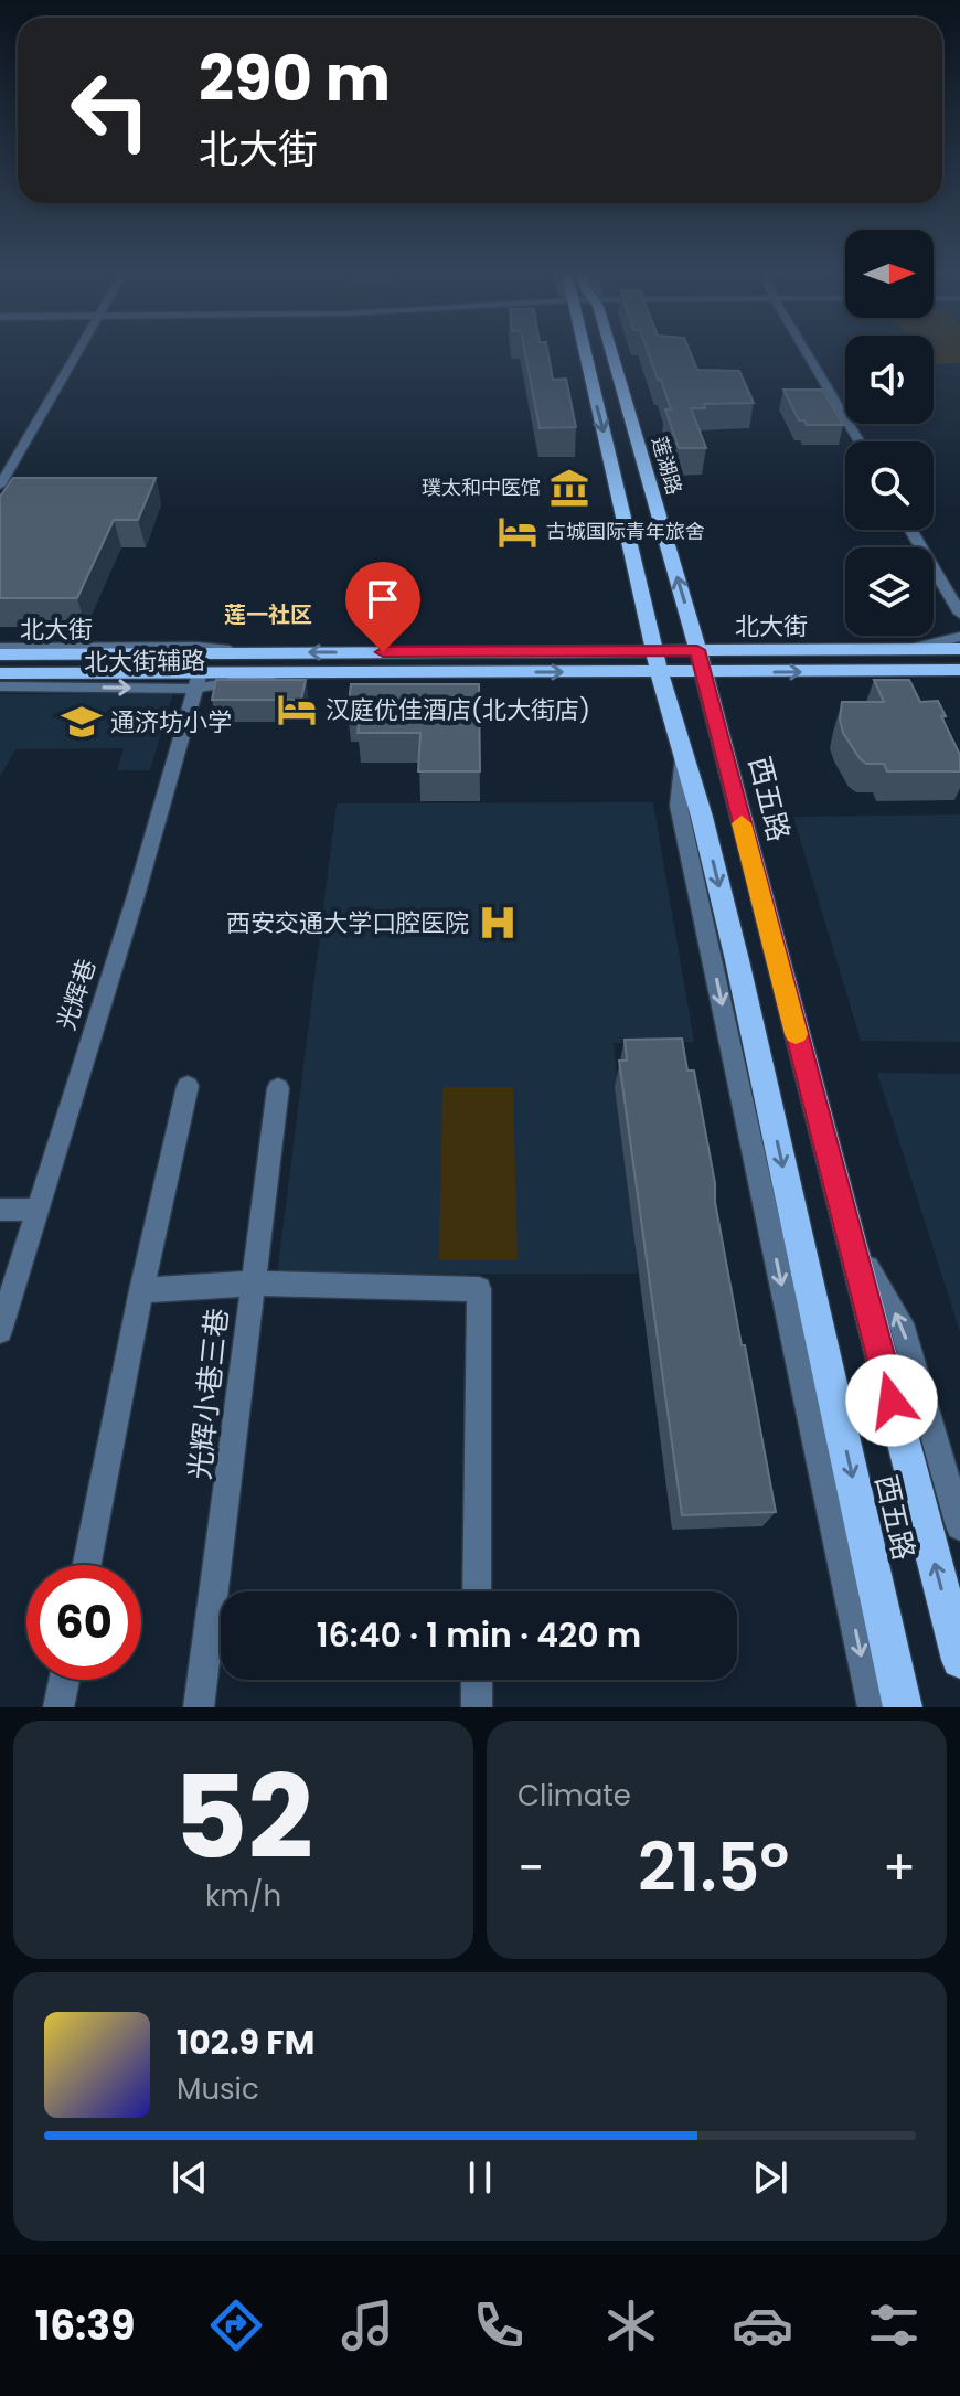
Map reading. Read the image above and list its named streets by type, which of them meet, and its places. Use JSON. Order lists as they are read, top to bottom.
{
  "streets": {
    "main road": ["莲湖路", "北大街", "西五路"],
    "street": ["北大街辅路", "光辉巷", "光辉小巷三巷"]
  },
  "crossings": [
    ["莲湖路", "北大街"],
    ["莲湖路", "西五路"],
    ["北大街", "北大街辅路"],
    ["北大街", "西五路"],
    ["北大街", "光辉巷"],
    ["北大街辅路", "光辉巷"]
  ],
  "one_way": ["北大街辅路"],
  "districts": ["莲一社区"],
  "places": {
    "museum": ["璞太和中医馆"],
    "hotel": ["古城国际青年旅舍", "汉庭优佳酒店(北大街店)"],
    "school or university": ["通济坊小学"],
    "hospital": ["西安交通大学口腔医院"]
  },
  "north": "right",
  "page": {
    "turn": ["290 m", "北大街"],
    "limit": "60",
    "trip": "16:40 · 1 min · 420 m",
    "tile": [
      ["52", "km/h"],
      "Climate"
    ],
    "heat": ["−", "21.5°", "+"],
    "song": ["102.9 FM", "Music"],
    "tabs": "16:39"
  }
}
